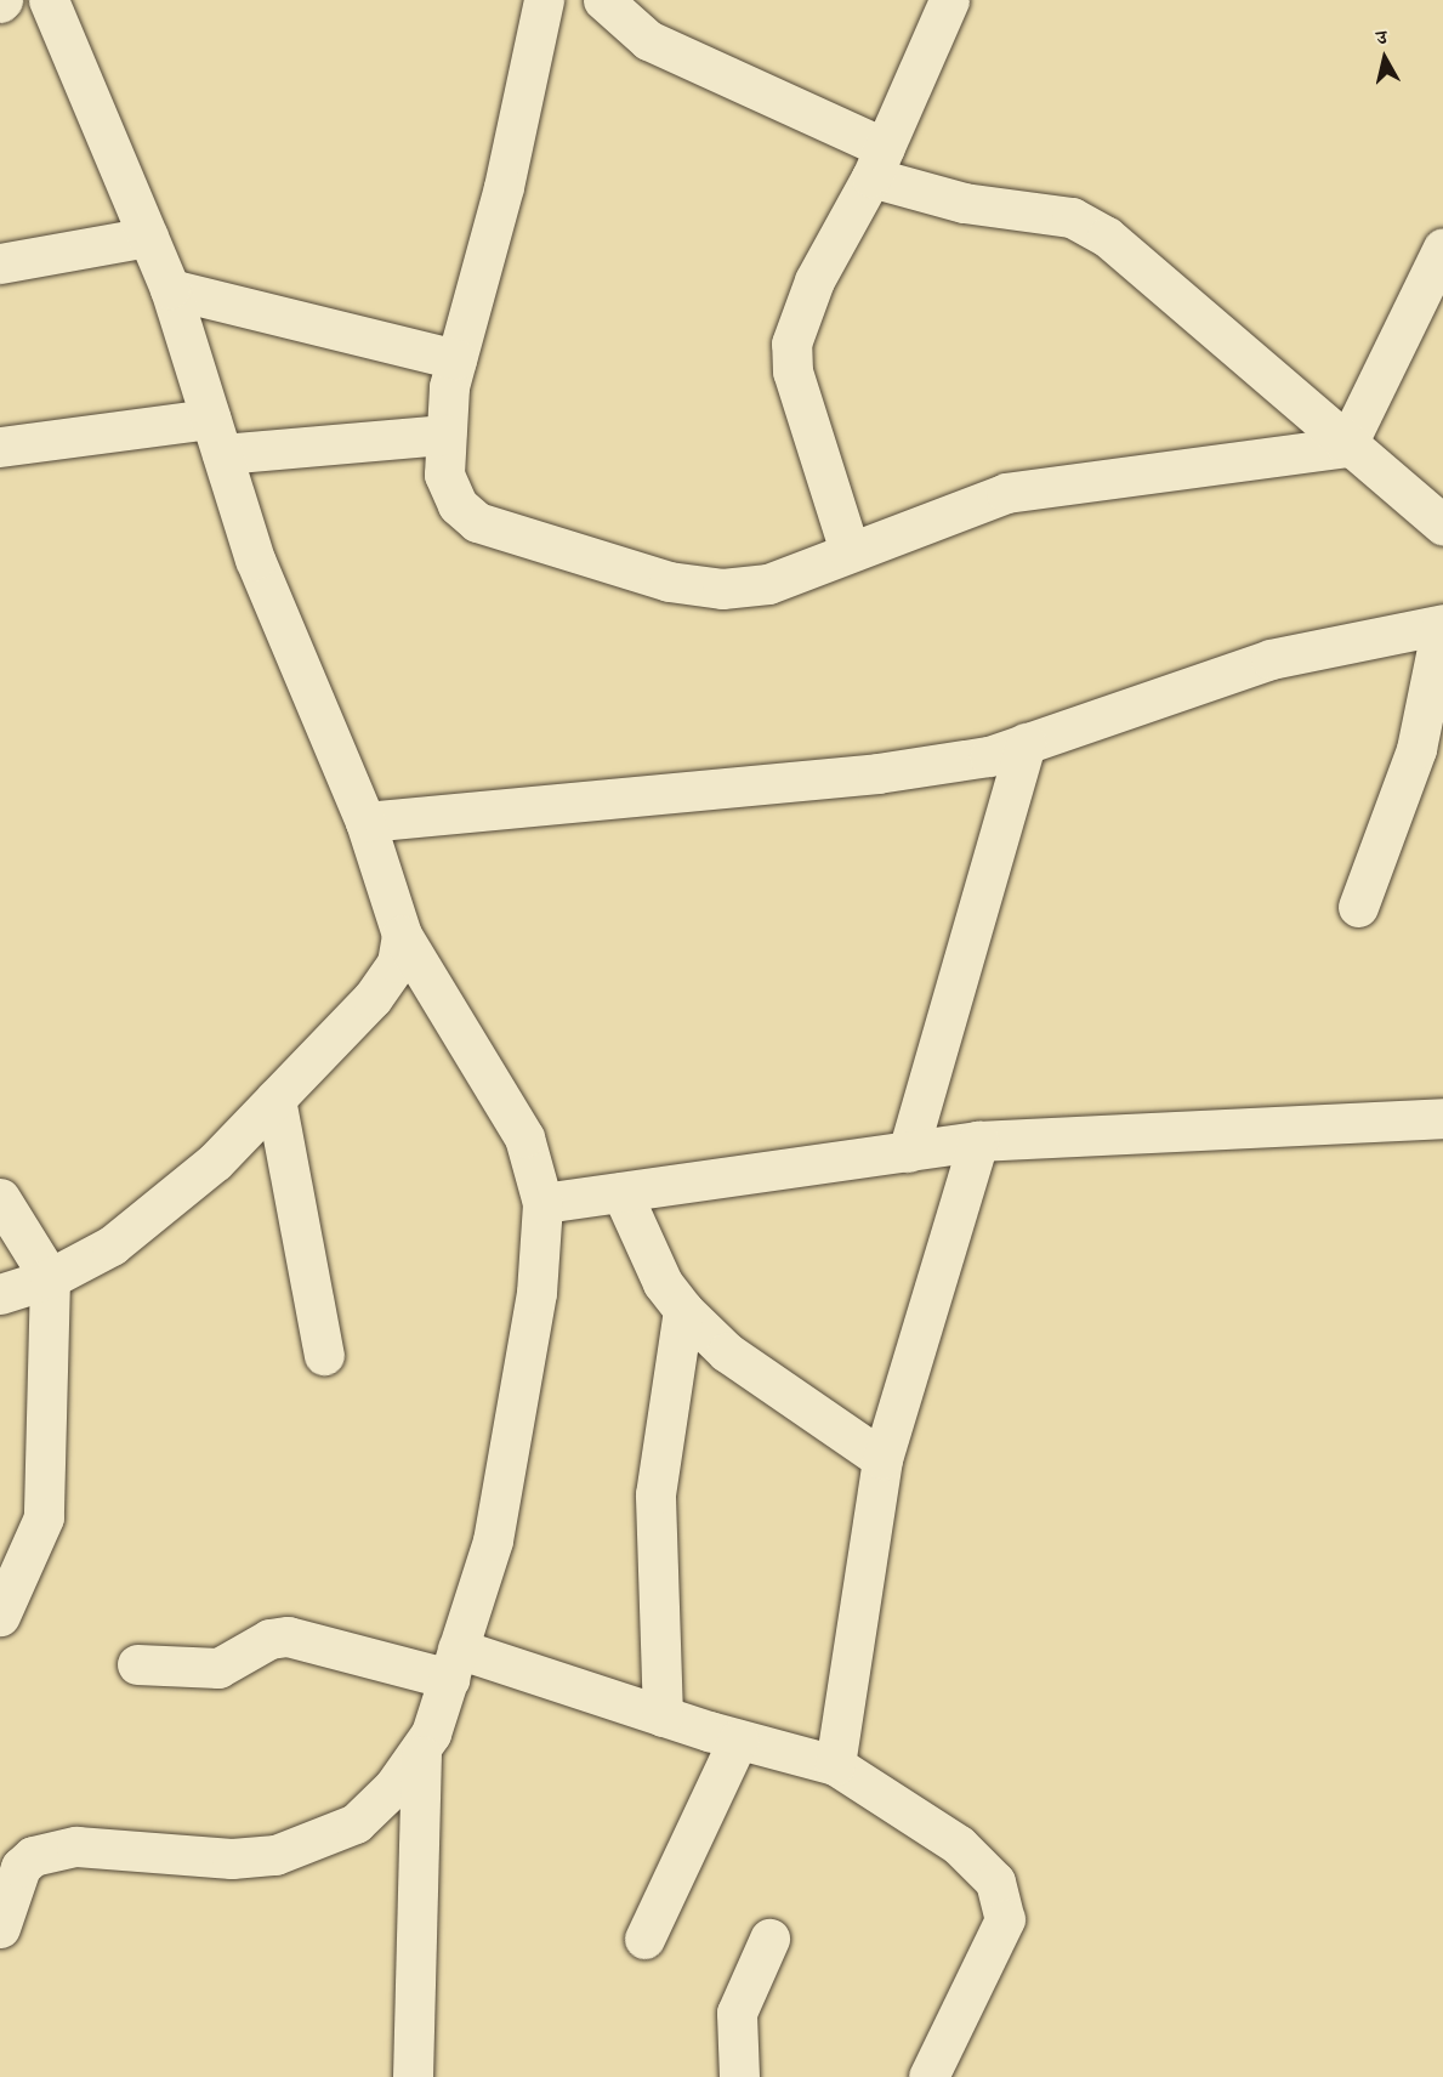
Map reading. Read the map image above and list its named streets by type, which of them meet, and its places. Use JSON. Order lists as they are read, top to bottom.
{
  "north": "top"
}
